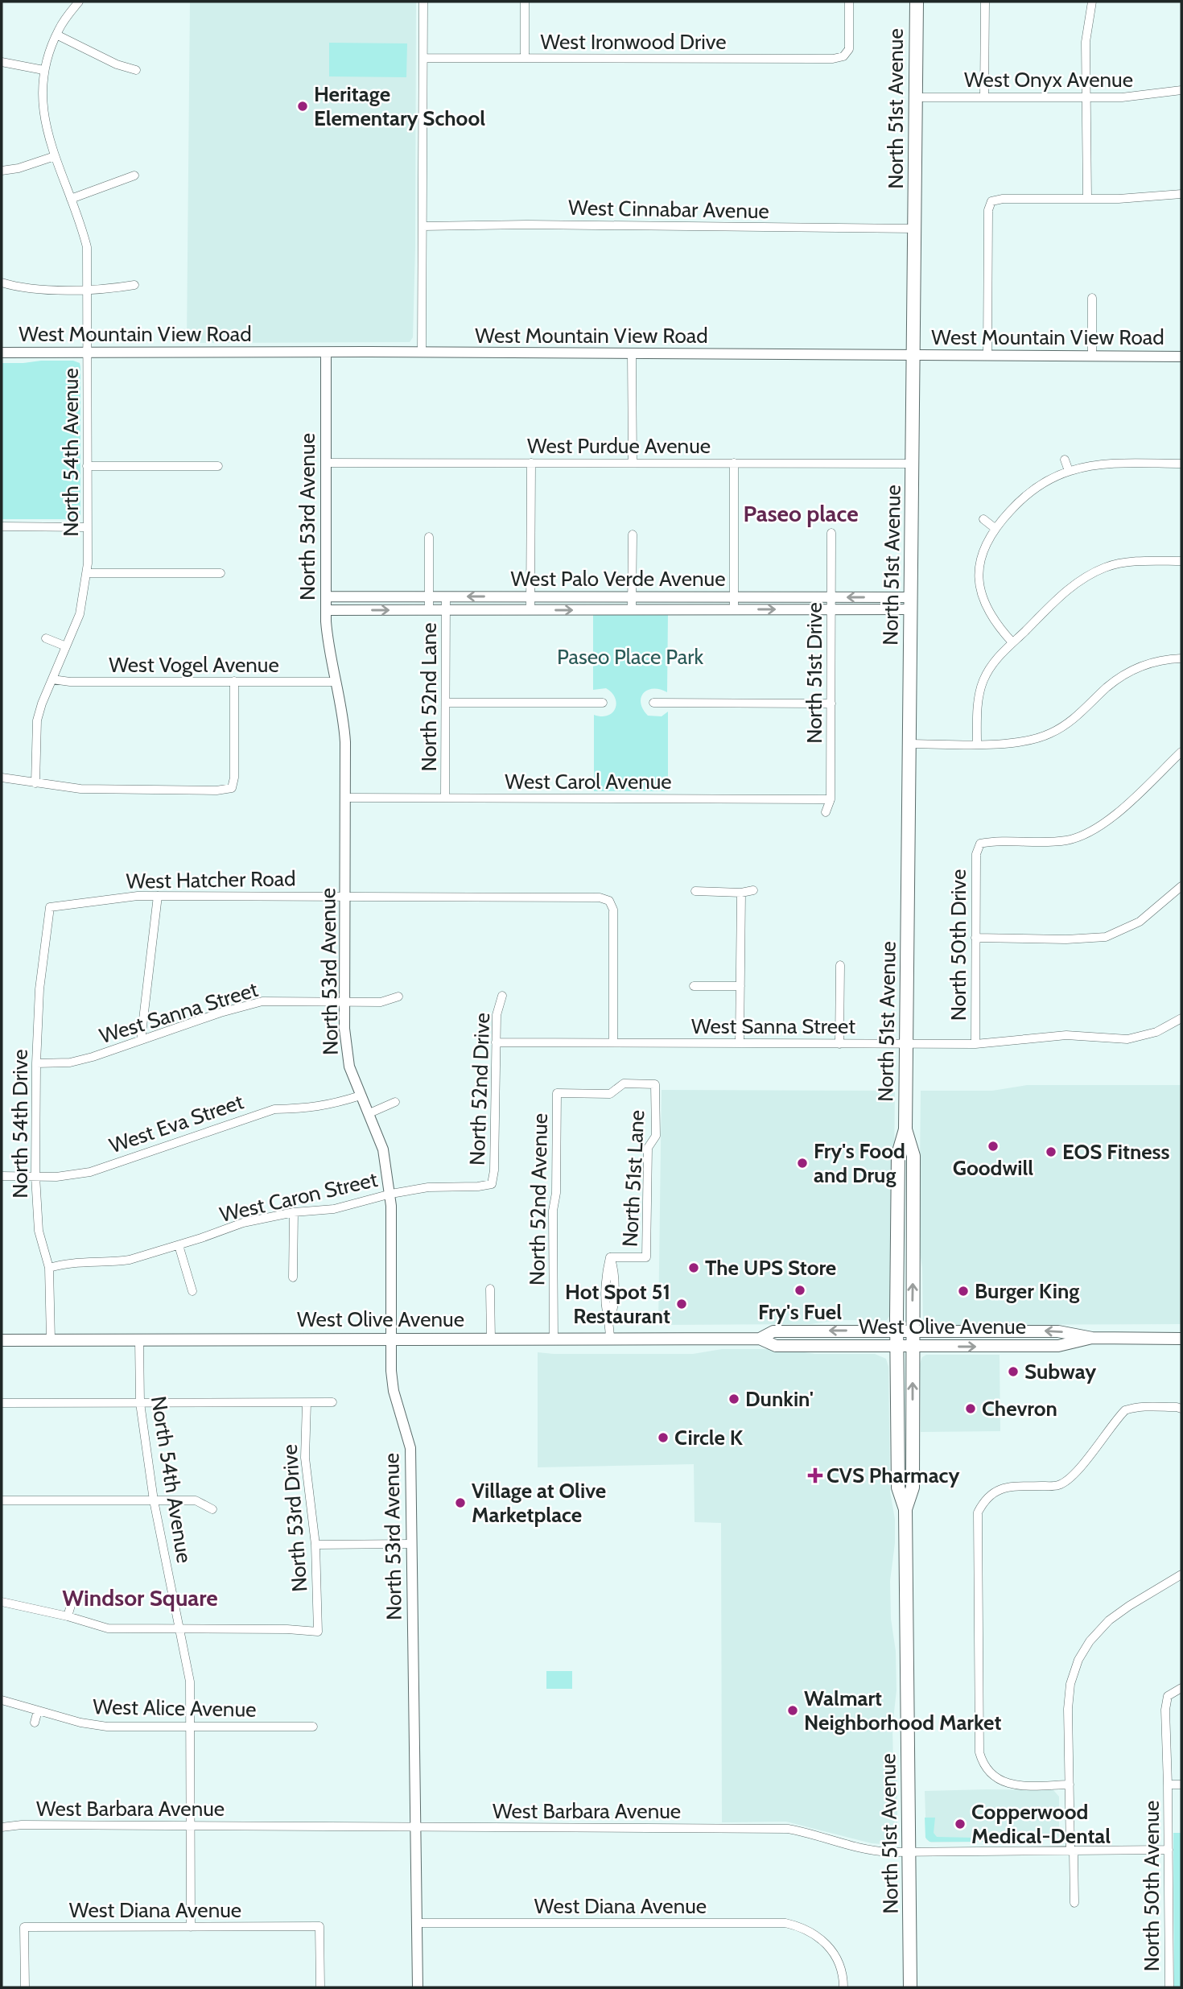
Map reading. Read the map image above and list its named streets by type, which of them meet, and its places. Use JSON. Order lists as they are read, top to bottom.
{
  "streets": {
    "main road": ["North 51st Avenue", "West Olive Avenue"],
    "street": [
      "West Ironwood Drive",
      "West Onyx Avenue",
      "West Cinnabar Avenue",
      "West Mountain View Road",
      "West Purdue Avenue",
      "North 54th Avenue",
      "North 53rd Avenue",
      "West Palo Verde Avenue",
      "West Vogel Avenue",
      "North 51st Drive",
      "North 52nd Lane",
      "West Carol Avenue",
      "West Hatcher Road",
      "North 50th Drive",
      "West Sanna Street",
      "North 52nd Drive",
      "North 54th Drive",
      "West Eva Street",
      "North 51st Lane",
      "West Caron Street",
      "North 52nd Avenue",
      "North 53rd Drive",
      "West Alice Avenue",
      "West Barbara Avenue",
      "North 50th Avenue",
      "West Diana Avenue"
    ]
  },
  "crossings": [
    ["West Onyx Avenue", "North 51st Avenue"],
    ["North 51st Avenue", "West Cinnabar Avenue"],
    ["North 51st Avenue", "West Mountain View Road"],
    ["North 51st Avenue", "West Purdue Avenue"],
    ["North 51st Avenue", "West Palo Verde Avenue"],
    ["North 51st Avenue", "West Sanna Street"],
    ["North 51st Avenue", "West Olive Avenue"],
    ["North 51st Avenue", "West Barbara Avenue"],
    ["West Mountain View Road", "North 54th Avenue"],
    ["West Mountain View Road", "North 53rd Avenue"],
    ["West Purdue Avenue", "North 53rd Avenue"],
    ["North 54th Avenue", "West Vogel Avenue"],
    ["North 54th Avenue", "West Olive Avenue"],
    ["North 54th Avenue", "North 53rd Drive"],
    ["North 54th Avenue", "West Alice Avenue"],
    ["North 54th Avenue", "West Barbara Avenue"],
    ["North 54th Avenue", "West Diana Avenue"],
    ["North 53rd Avenue", "West Palo Verde Avenue"],
    ["North 53rd Avenue", "West Vogel Avenue"],
    ["North 53rd Avenue", "West Carol Avenue"],
    ["North 53rd Avenue", "West Hatcher Road"],
    ["North 53rd Avenue", "West Sanna Street"],
    ["North 53rd Avenue", "West Eva Street"],
    ["North 53rd Avenue", "West Caron Street"],
    ["North 53rd Avenue", "West Olive Avenue"],
    ["North 53rd Avenue", "West Barbara Avenue"],
    ["North 53rd Avenue", "West Diana Avenue"],
    ["West Palo Verde Avenue", "North 51st Drive"],
    ["West Palo Verde Avenue", "North 52nd Lane"],
    ["North 51st Drive", "West Carol Avenue"],
    ["North 52nd Lane", "West Carol Avenue"],
    ["West Hatcher Road", "West Sanna Street"],
    ["West Hatcher Road", "North 54th Drive"],
    ["North 50th Drive", "West Sanna Street"],
    ["West Sanna Street", "North 52nd Drive"],
    ["West Sanna Street", "North 54th Drive"],
    ["North 52nd Drive", "West Caron Street"],
    ["North 54th Drive", "West Eva Street"],
    ["North 54th Drive", "West Caron Street"],
    ["North 54th Drive", "West Olive Avenue"],
    ["North 51st Lane", "North 52nd Avenue"],
    ["North 51st Lane", "West Olive Avenue"],
    ["North 52nd Avenue", "West Olive Avenue"],
    ["West Barbara Avenue", "North 50th Avenue"]
  ],
  "districts": ["Paseo place", "Windsor Square"],
  "parks": ["Paseo Place Park"],
  "places": {
    "other": [
      "Heritage Elementary School",
      "Goodwill",
      "EOS Fitness",
      "Fry's Food and Drug",
      "The UPS Store",
      "Fry's Fuel",
      "Burger King",
      "Hot Spot 51 Restaurant",
      "Subway",
      "Dunkin'",
      "Chevron",
      "Circle K",
      "Village at Olive Marketplace",
      "Walmart Neighborhood Market",
      "Copperwood Medical-Dental"
    ],
    "health": ["CVS Pharmacy"]
  }
}
